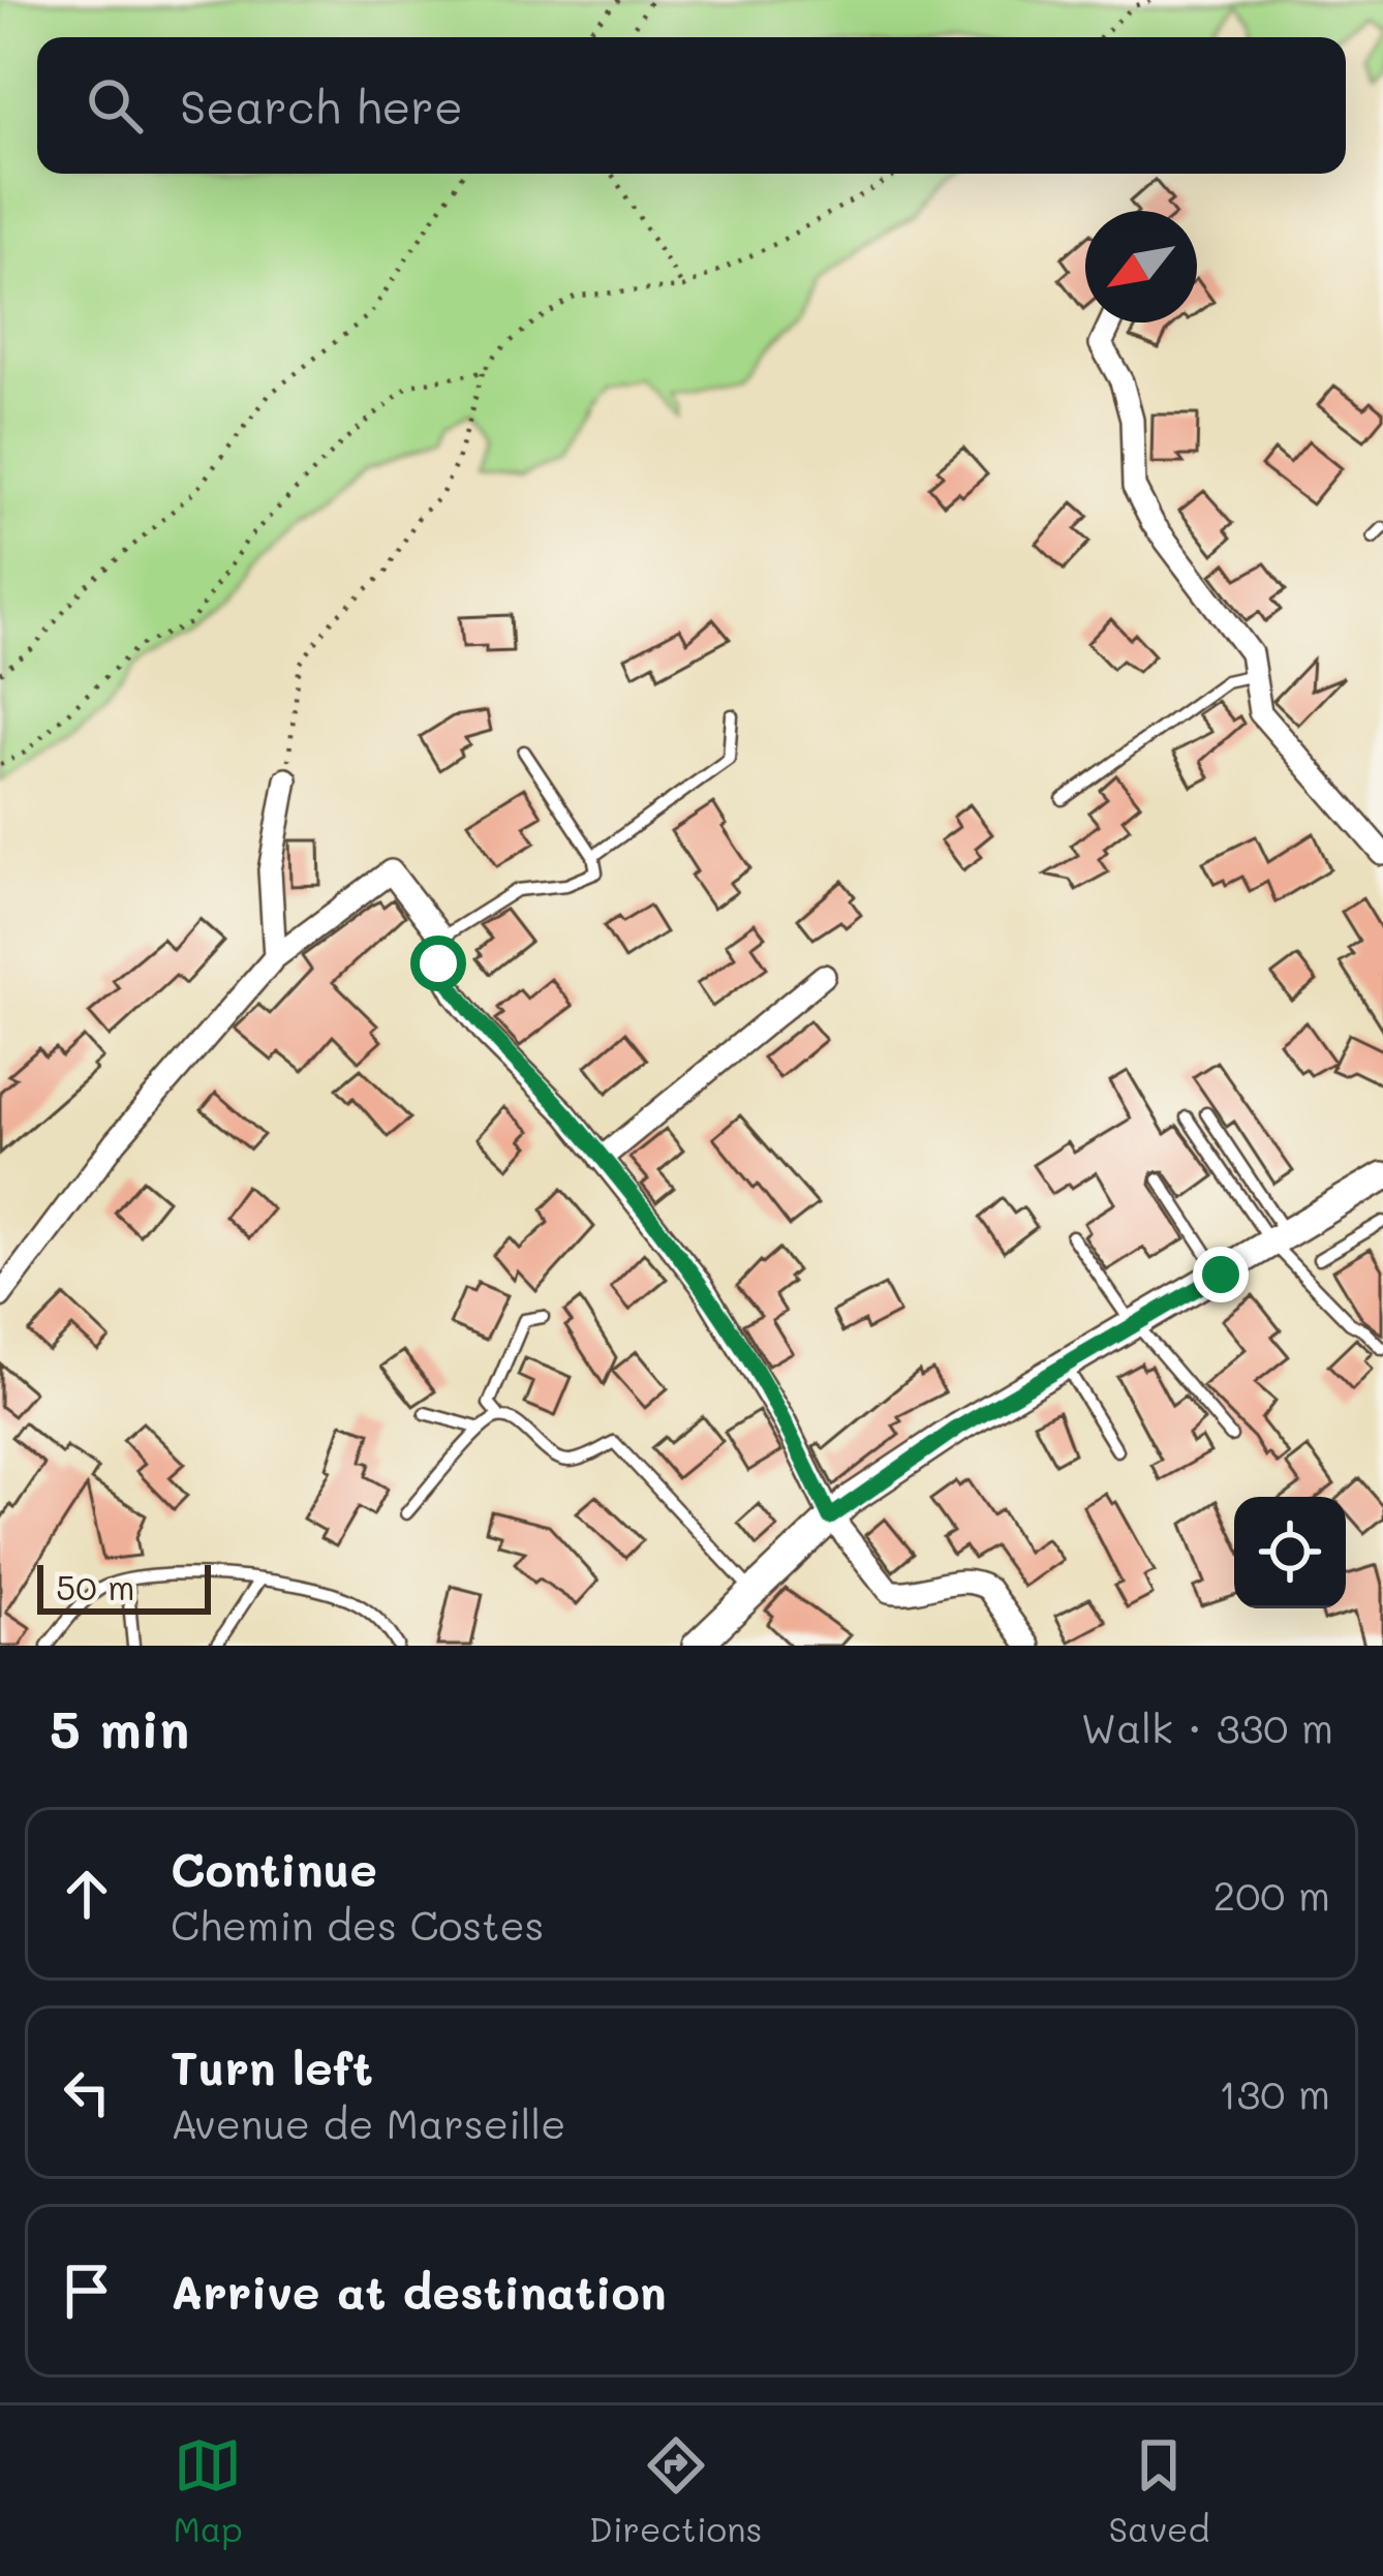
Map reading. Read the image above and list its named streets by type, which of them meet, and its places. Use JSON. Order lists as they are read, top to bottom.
{
  "scale_bar": "50 m",
  "north": "bottom left",
  "page": {
    "search": "Search here",
    "scale": "50 m",
    "heading": ["5 min", "Walk · 330 m"],
    "list": [
      ["Continue", "Chemin des Costes", "200 m"],
      ["Turn left", "Avenue de Marseille", "130 m"],
      "Arrive at destination"
    ],
    "nav": ["Map", "Directions", "Saved"]
  }
}
